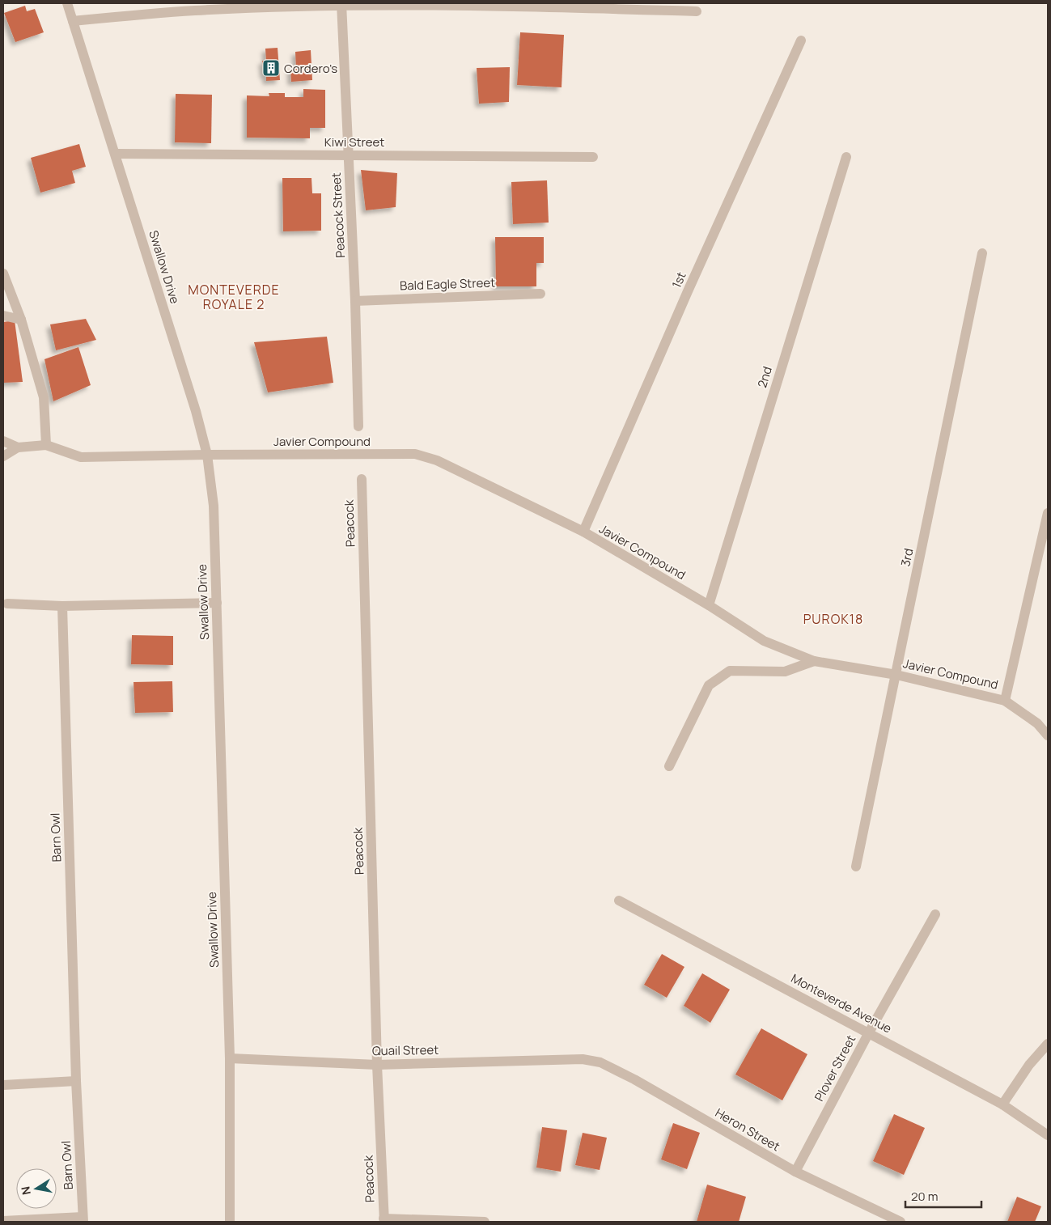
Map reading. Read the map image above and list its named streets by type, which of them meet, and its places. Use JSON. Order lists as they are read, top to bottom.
{
  "streets": {
    "street": [
      "Kiwi Street",
      "Peacock Street",
      "Swallow Drive",
      "1st",
      "Bald Eagle Street",
      "2nd",
      "Javier Compound",
      "Peacock",
      "3rd",
      "Barn Owl",
      "Monteverde Avenue",
      "Quail Street",
      "Plover Street",
      "Heron Street"
    ]
  },
  "crossings": [
    ["Kiwi Street", "Peacock Street"],
    ["Kiwi Street", "Swallow Drive"],
    ["Peacock Street", "Bald Eagle Street"],
    ["Swallow Drive", "Javier Compound"],
    ["Swallow Drive", "Quail Street"],
    ["1st", "Javier Compound"],
    ["2nd", "Javier Compound"],
    ["Javier Compound", "3rd"],
    ["Peacock", "Quail Street"],
    ["Monteverde Avenue", "Plover Street"],
    ["Quail Street", "Heron Street"],
    ["Plover Street", "Heron Street"]
  ],
  "districts": ["MONTEVERDE ROYALE 2", "PUROK18"],
  "places": {
    "building": ["Cordero's"]
  },
  "scale_bar": "20 m",
  "north": "left"
}
